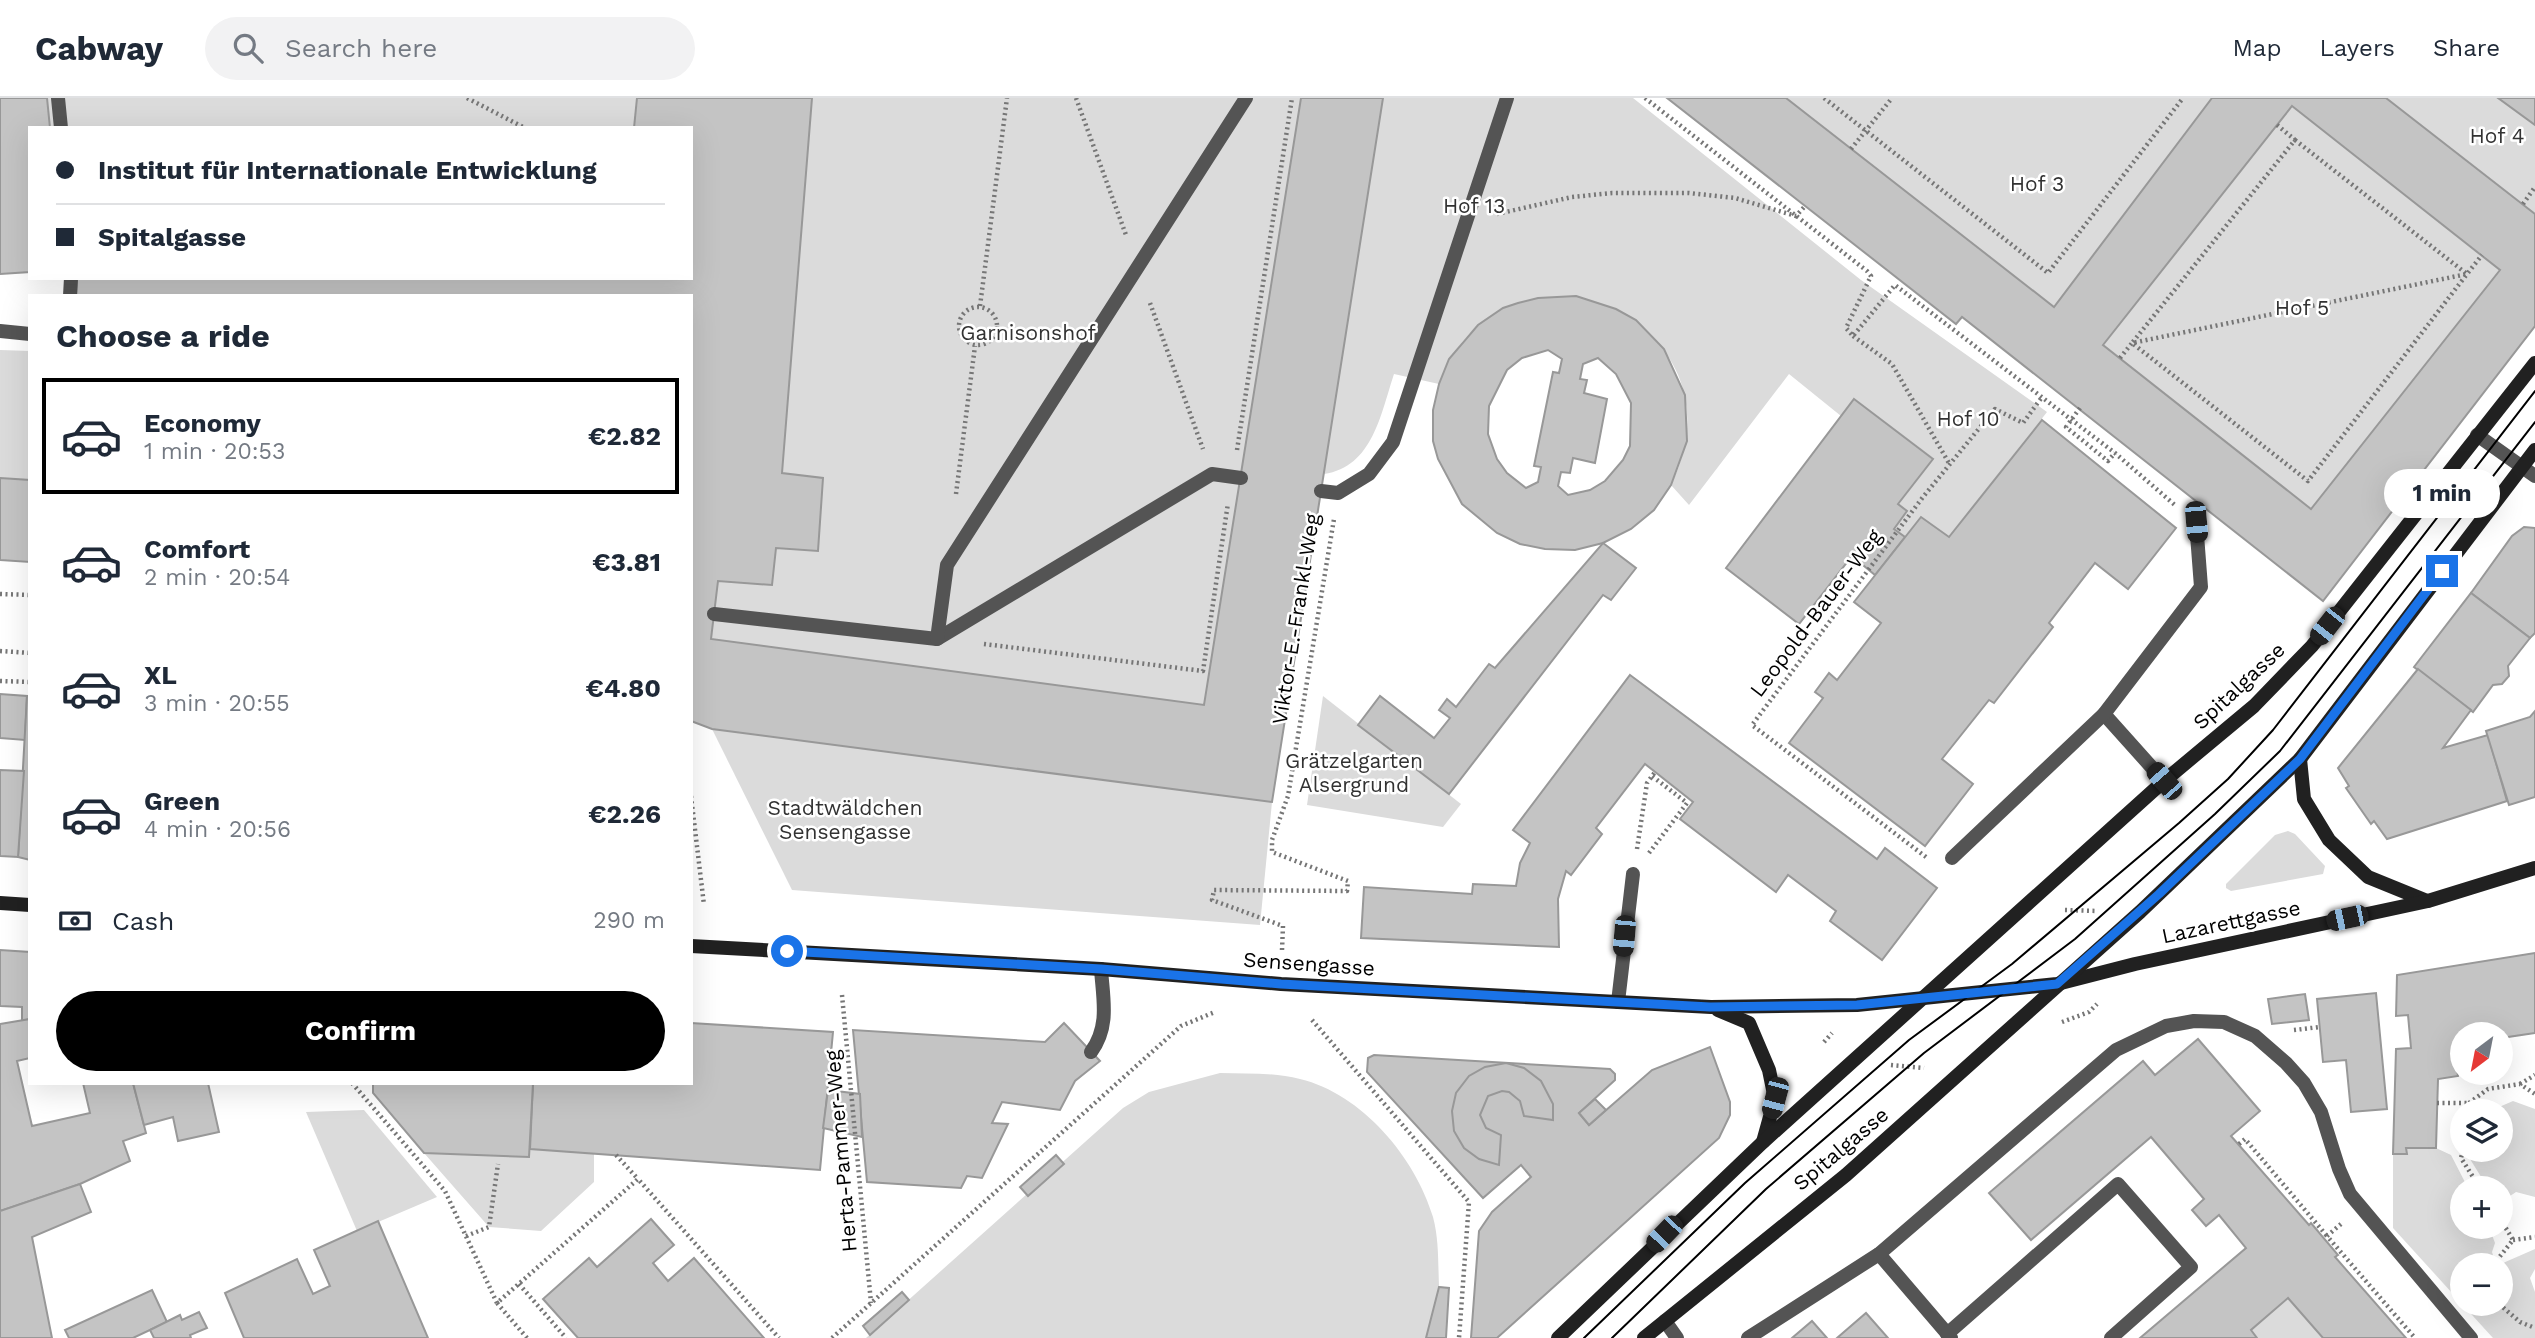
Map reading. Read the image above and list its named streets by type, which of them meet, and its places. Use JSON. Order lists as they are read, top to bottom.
{
  "streets": {
    "main road": ["Spitalgasse", "Lazarettgasse", "Sensengasse"],
    "street": ["Viktor-E.-Frankl-Weg"],
    "path": ["Leopold-Bauer-Weg", "Herta-Pammer-Weg"]
  },
  "crossings": [
    ["Spitalgasse", "Lazarettgasse"],
    ["Spitalgasse", "Sensengasse"]
  ],
  "parks": [
    "Hof 4",
    "Hof 3",
    "Hof 13",
    "Hof 5",
    "Garnisonshof",
    "Hof 10",
    "Grätzelgarten Alsergrund",
    "Stadtwäldchen Sensengasse"
  ],
  "north": "bottom left",
  "page": {
    "header": "Cabway",
    "search": "Search here",
    "nav": ["Map", "Layers", "Share"],
    "banner": ["Institut für Internationale Entwicklung", "Spitalgasse"],
    "heading": "Choose a ride",
    "list": [
      {
        "name": "Economy",
        "note": "1 min · 20:53",
        "value": "€2.82"
      },
      {
        "name": "Comfort",
        "note": "2 min · 20:54",
        "value": "€3.81"
      },
      {
        "name": "XL",
        "note": "3 min · 20:55",
        "value": "€4.80"
      },
      {
        "name": "Green",
        "note": "4 min · 20:56",
        "value": "€2.26"
      }
    ],
    "bubble": "1 min",
    "pay": ["Cash", "290 m"],
    "buttons": "Confirm",
    "map_buttons": ["+", "−"]
  }
}
